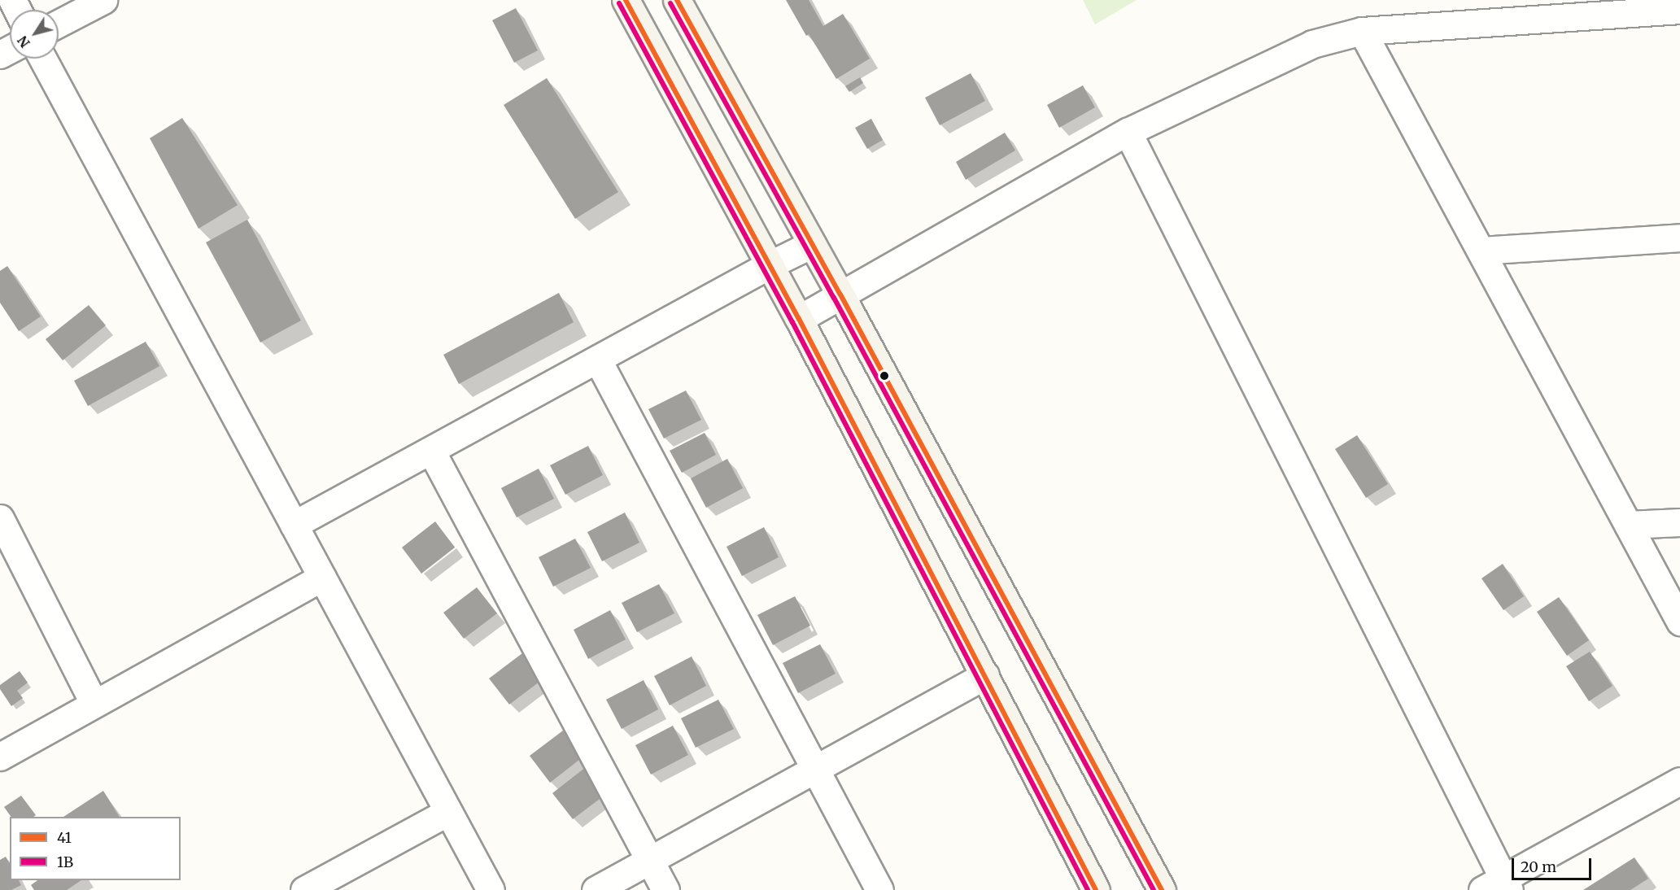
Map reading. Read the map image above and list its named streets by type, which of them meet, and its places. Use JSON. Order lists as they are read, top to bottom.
{
  "lines": ["transit line 41", "transit line 1B"],
  "legend": ["41", "1B"],
  "scale_bar": "20 m",
  "north": "bottom left"
}
